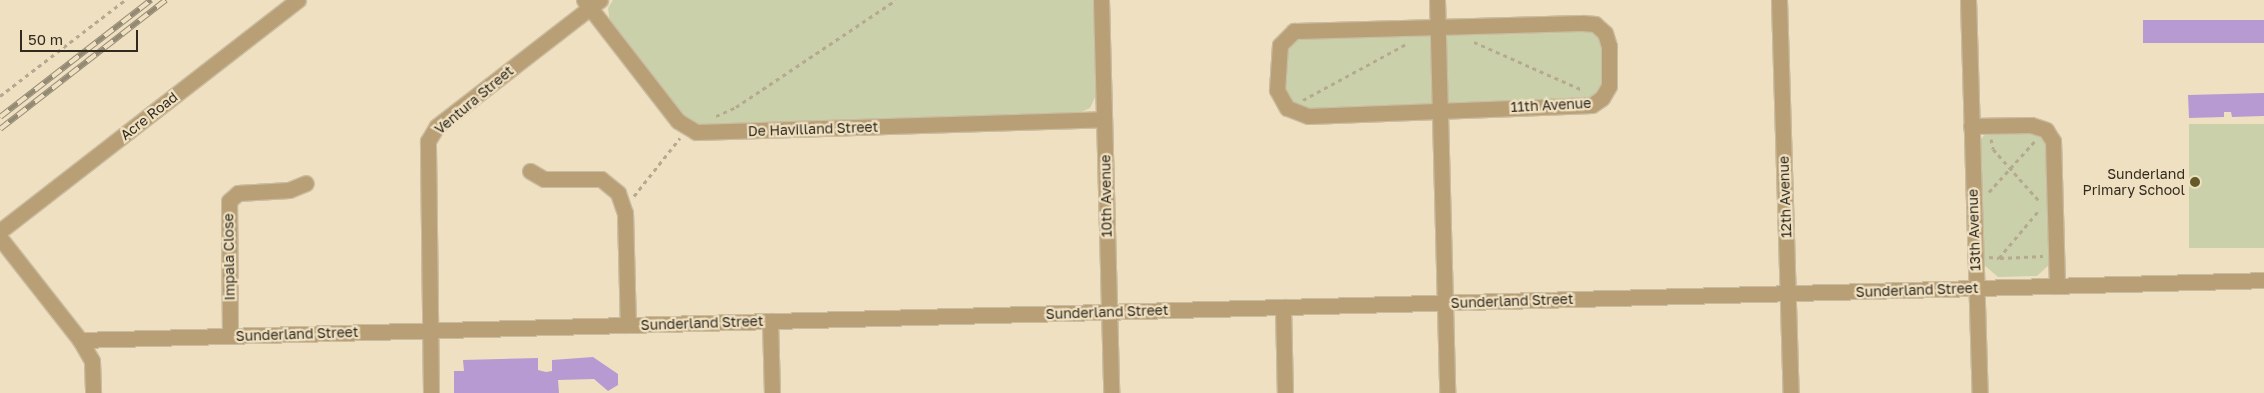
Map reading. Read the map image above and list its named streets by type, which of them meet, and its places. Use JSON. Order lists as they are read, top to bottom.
{
  "streets": {
    "street": [
      "Ventura Street",
      "11th Avenue",
      "Acre Road",
      "De Havilland Street",
      "10th Avenue",
      "12th Avenue",
      "13th Avenue",
      "Impala Close",
      "Sunderland Street"
    ]
  },
  "crossings": [
    ["Ventura Street", "Sunderland Street"],
    ["De Havilland Street", "10th Avenue"],
    ["10th Avenue", "Sunderland Street"],
    ["12th Avenue", "Sunderland Street"],
    ["13th Avenue", "Sunderland Street"],
    ["Impala Close", "Sunderland Street"]
  ],
  "places": ["Sunderland Primary School"],
  "scale_bar": "50 m"
}
